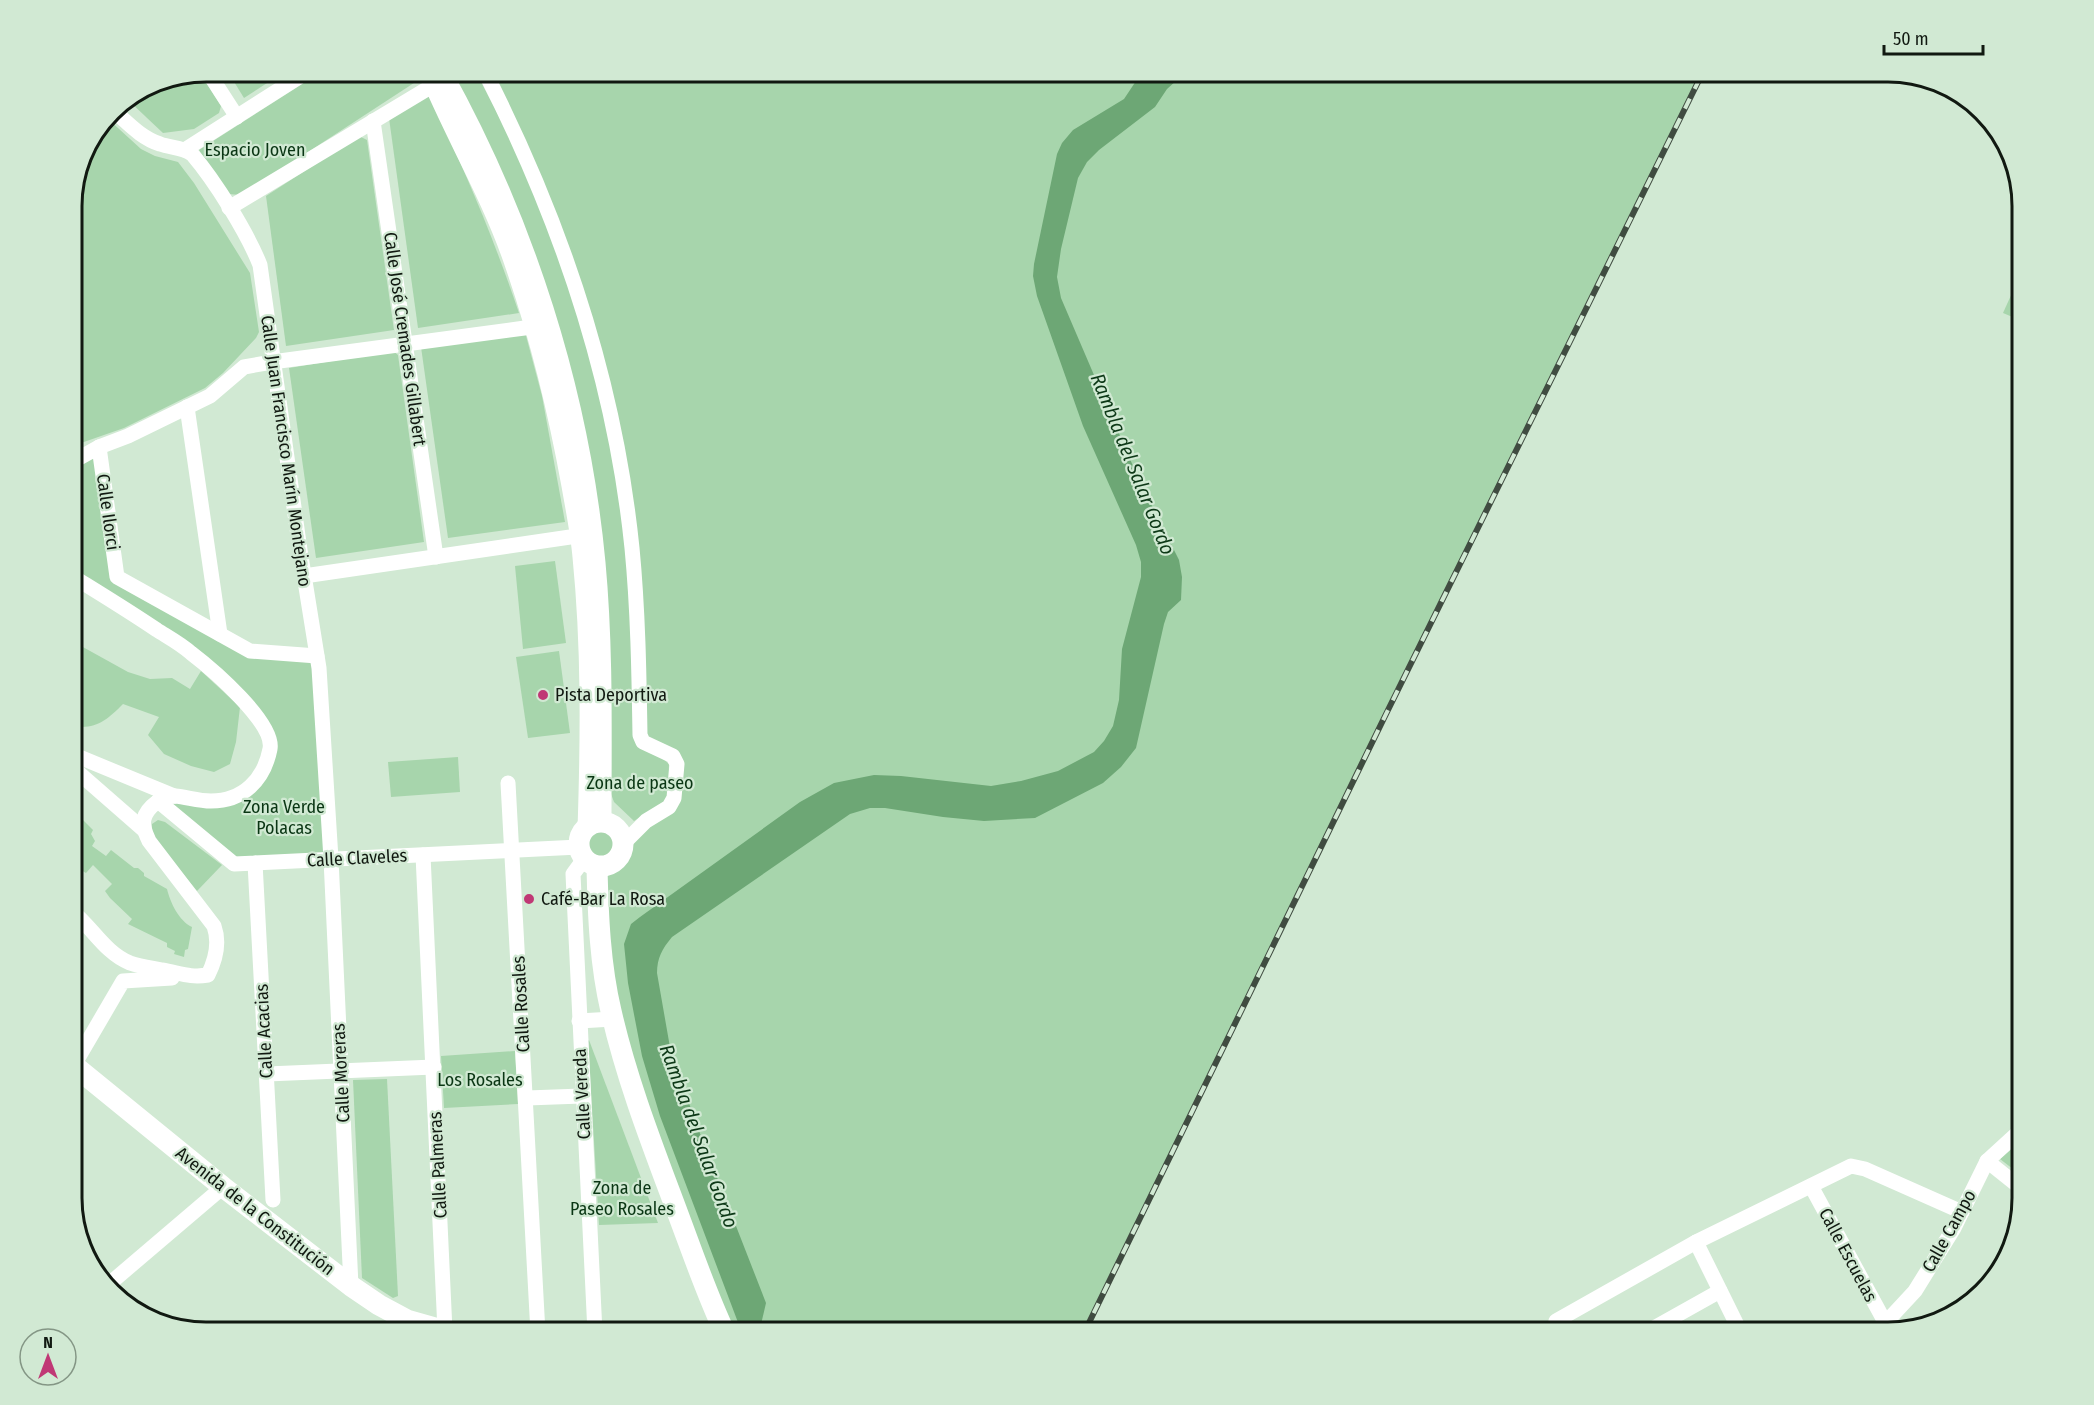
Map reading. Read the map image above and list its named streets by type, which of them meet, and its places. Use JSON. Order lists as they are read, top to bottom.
{
  "streets": {
    "main road": ["Avenida de la Constitución"],
    "street": [
      "Calle José Cremades Gillabert",
      "Calle Juan Francisco Marín Montejano",
      "Calle Ilorci",
      "Calle Claveles",
      "Calle Rosales",
      "Calle Acacias",
      "Calle Moreras",
      "Calle Vereda",
      "Calle Palmeras",
      "Calle Campo",
      "Calle Escuelas"
    ]
  },
  "crossings": [
    ["Calle Juan Francisco Marín Montejano", "Calle Claveles"],
    ["Calle Juan Francisco Marín Montejano", "Calle Moreras"],
    ["Calle Claveles", "Calle Rosales"],
    ["Calle Claveles", "Calle Acacias"],
    ["Calle Claveles", "Calle Moreras"],
    ["Calle Claveles", "Calle Vereda"],
    ["Calle Claveles", "Calle Palmeras"],
    ["Calle Moreras", "Avenida de la Constitución"]
  ],
  "water": ["Rambla del Salar Gordo"],
  "parks": [
    "Espacio Joven",
    "Zona de paseo",
    "Zona Verde Polacas",
    "Los Rosales",
    "Zona de Paseo Rosales"
  ],
  "places": ["Pista Deportiva", "Café-Bar La Rosa"],
  "scale_bar": "50 m",
  "north": "top"
}
